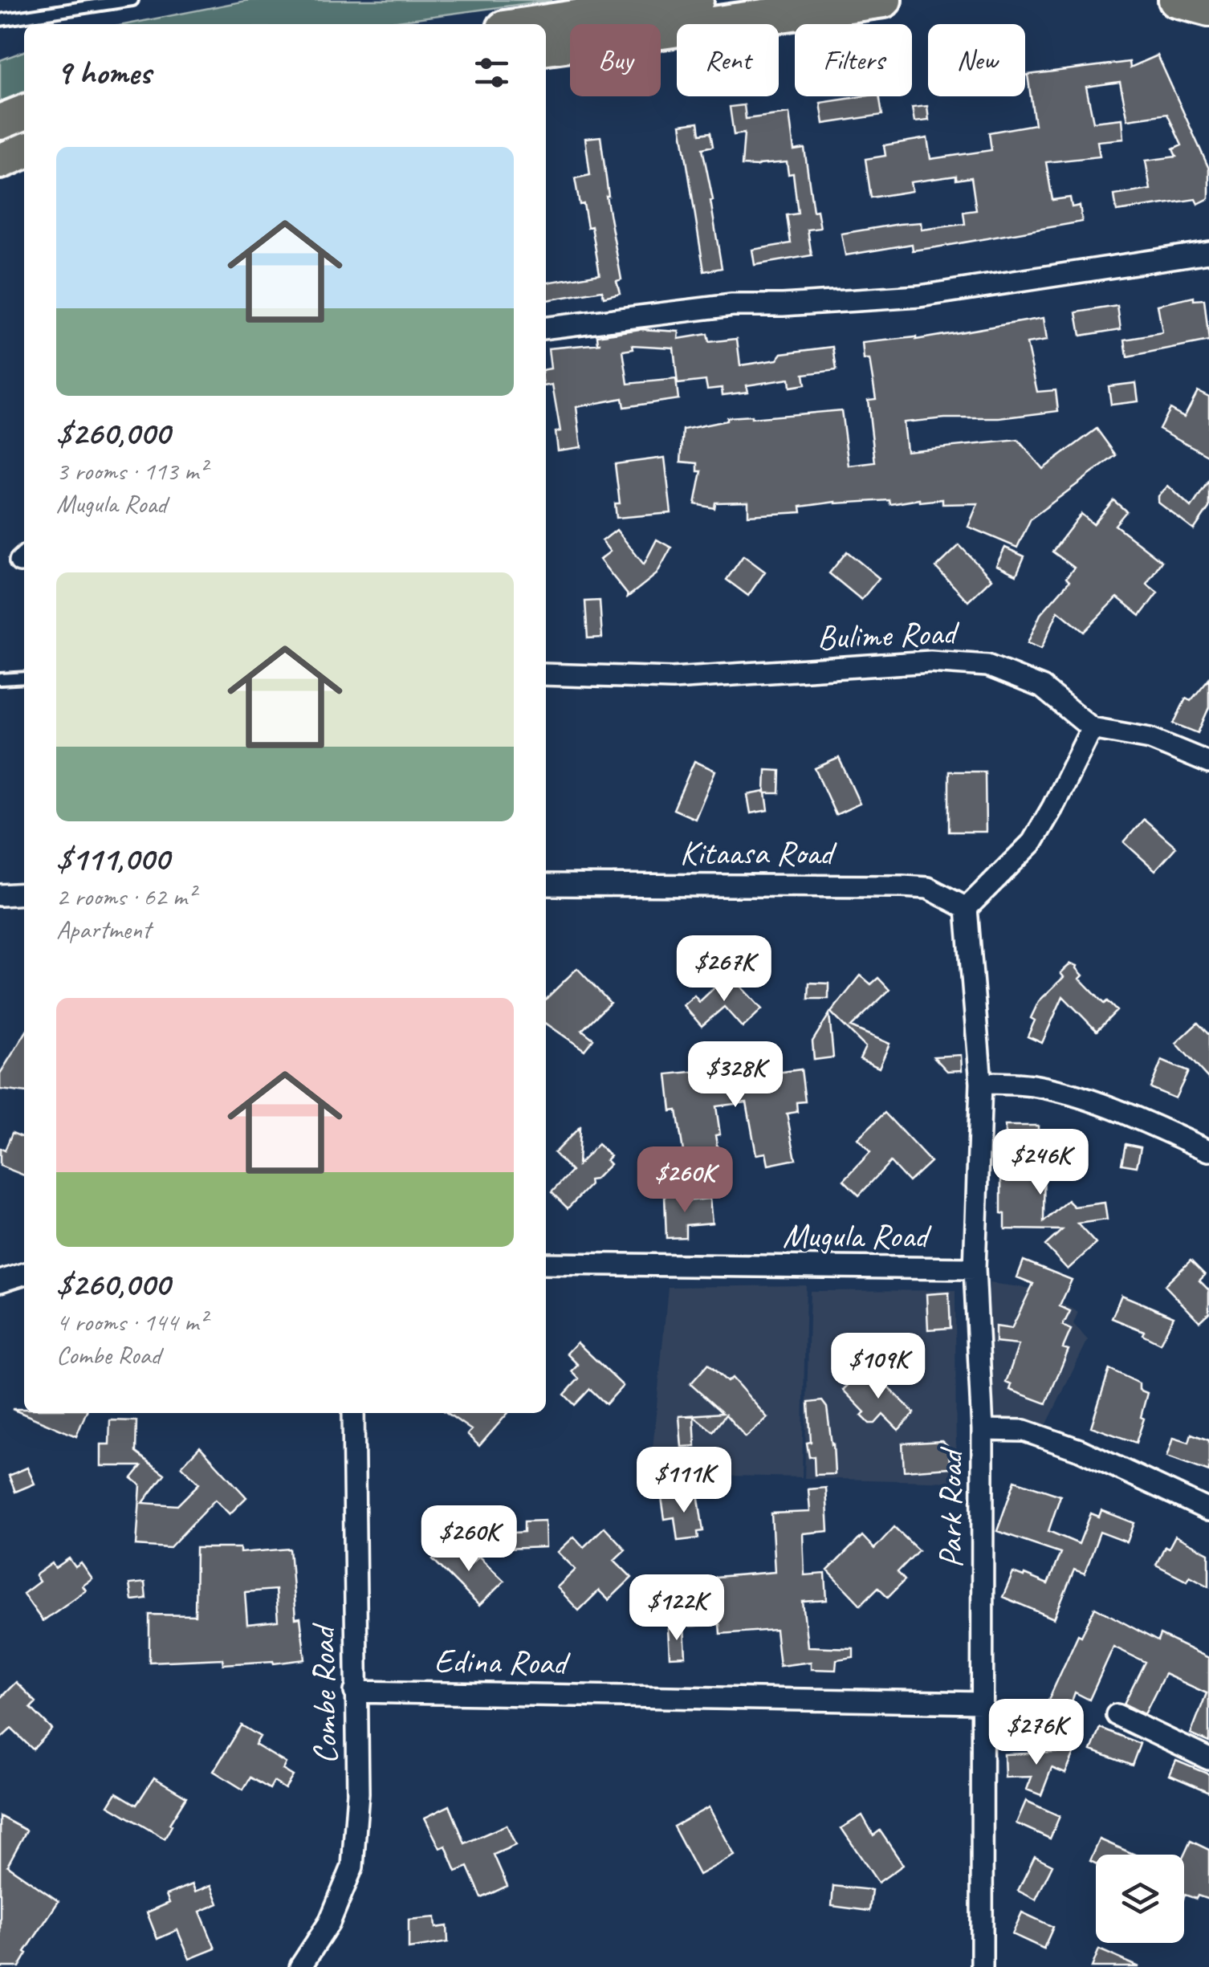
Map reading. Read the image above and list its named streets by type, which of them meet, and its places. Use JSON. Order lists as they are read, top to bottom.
{
  "streets": {
    "street": [
      "Bulime Road",
      "Kitaasa Road",
      "Mugula Road",
      "Park Road",
      "Edina Road",
      "Combe Road"
    ]
  },
  "crossings": [
    ["Kitaasa Road", "Park Road"],
    ["Mugula Road", "Park Road"],
    ["Park Road", "Edina Road"],
    ["Edina Road", "Combe Road"]
  ],
  "page": {
    "chip": [
      "Buy",
      "Rent",
      "Filters",
      "New"
    ],
    "heading": "9 homes",
    "list": [
      {
        "name": "$260,000",
        "note": "3 rooms · 113 m² · Mugula Road"
      },
      {
        "name": "$111,000",
        "note": "2 rooms · 62 m² · Apartment"
      },
      {
        "name": "$260,000",
        "note": "4 rooms · 144 m² · Combe Road"
      }
    ],
    "price": [
      "$267K",
      "$328K",
      "$246K",
      "$260K",
      "$109K",
      "$111K",
      "$260K",
      "$122K",
      "$276K"
    ]
  }
}
